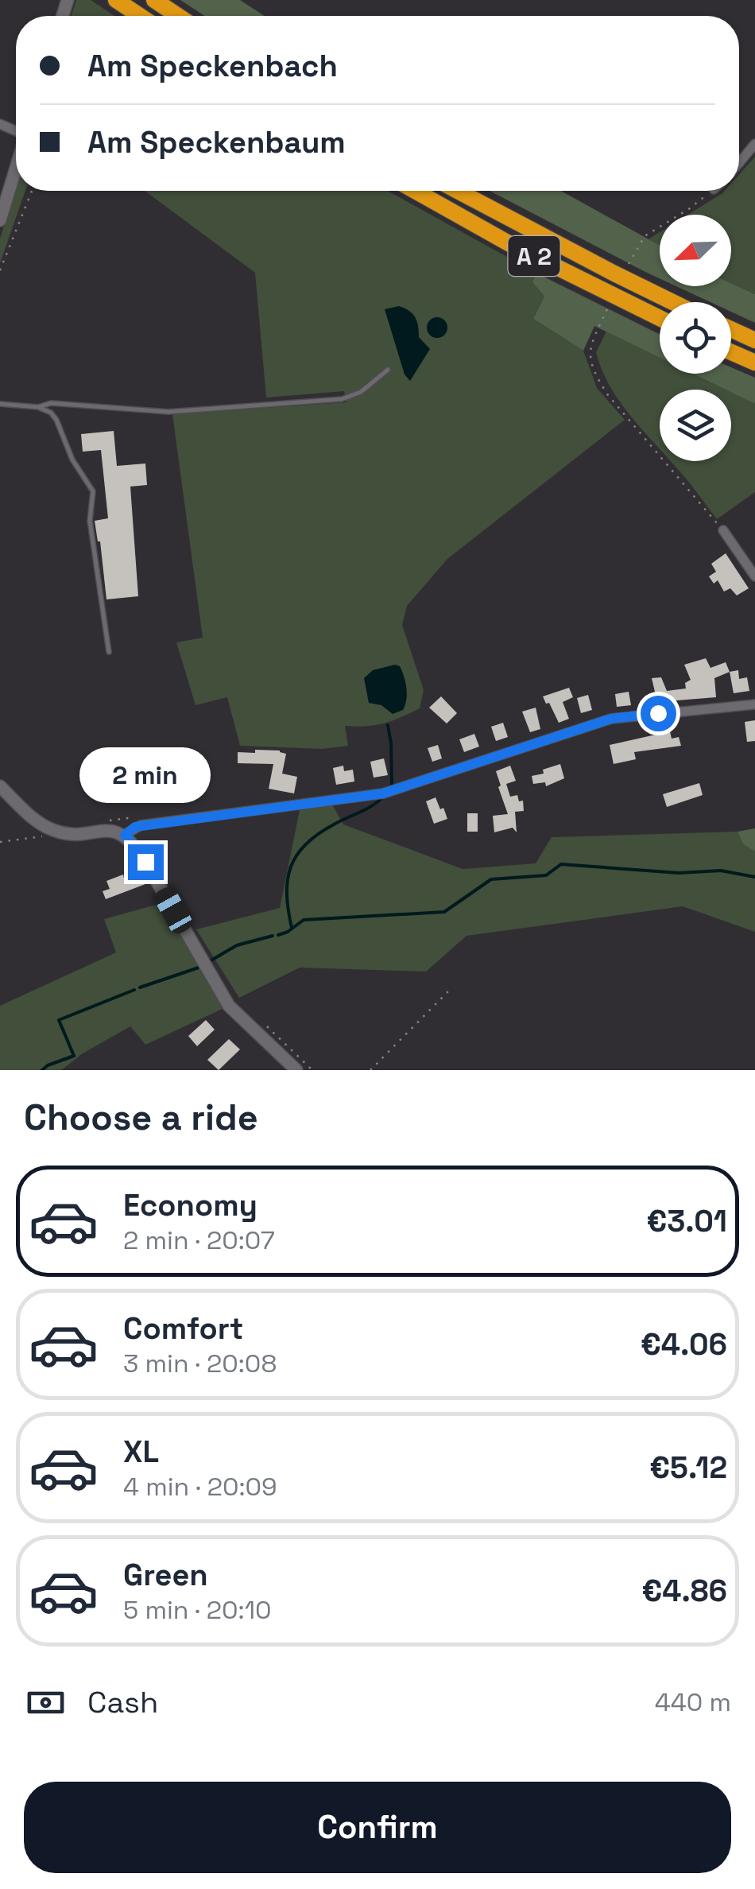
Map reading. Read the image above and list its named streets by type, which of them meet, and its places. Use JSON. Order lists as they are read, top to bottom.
{
  "streets": {
    "highway": ["A 2"]
  },
  "north": "bottom left",
  "page": {
    "banner": ["Am Speckenbach", "Am Speckenbaum"],
    "bubble": "2 min",
    "heading": "Choose a ride",
    "list": [
      {
        "name": "Economy",
        "note": "2 min · 20:07",
        "value": "€3.01"
      },
      {
        "name": "Comfort",
        "note": "3 min · 20:08",
        "value": "€4.06"
      },
      {
        "name": "XL",
        "note": "4 min · 20:09",
        "value": "€5.12"
      },
      {
        "name": "Green",
        "note": "5 min · 20:10",
        "value": "€4.86"
      }
    ],
    "pay": ["Cash", "440 m"],
    "buttons": "Confirm"
  }
}
